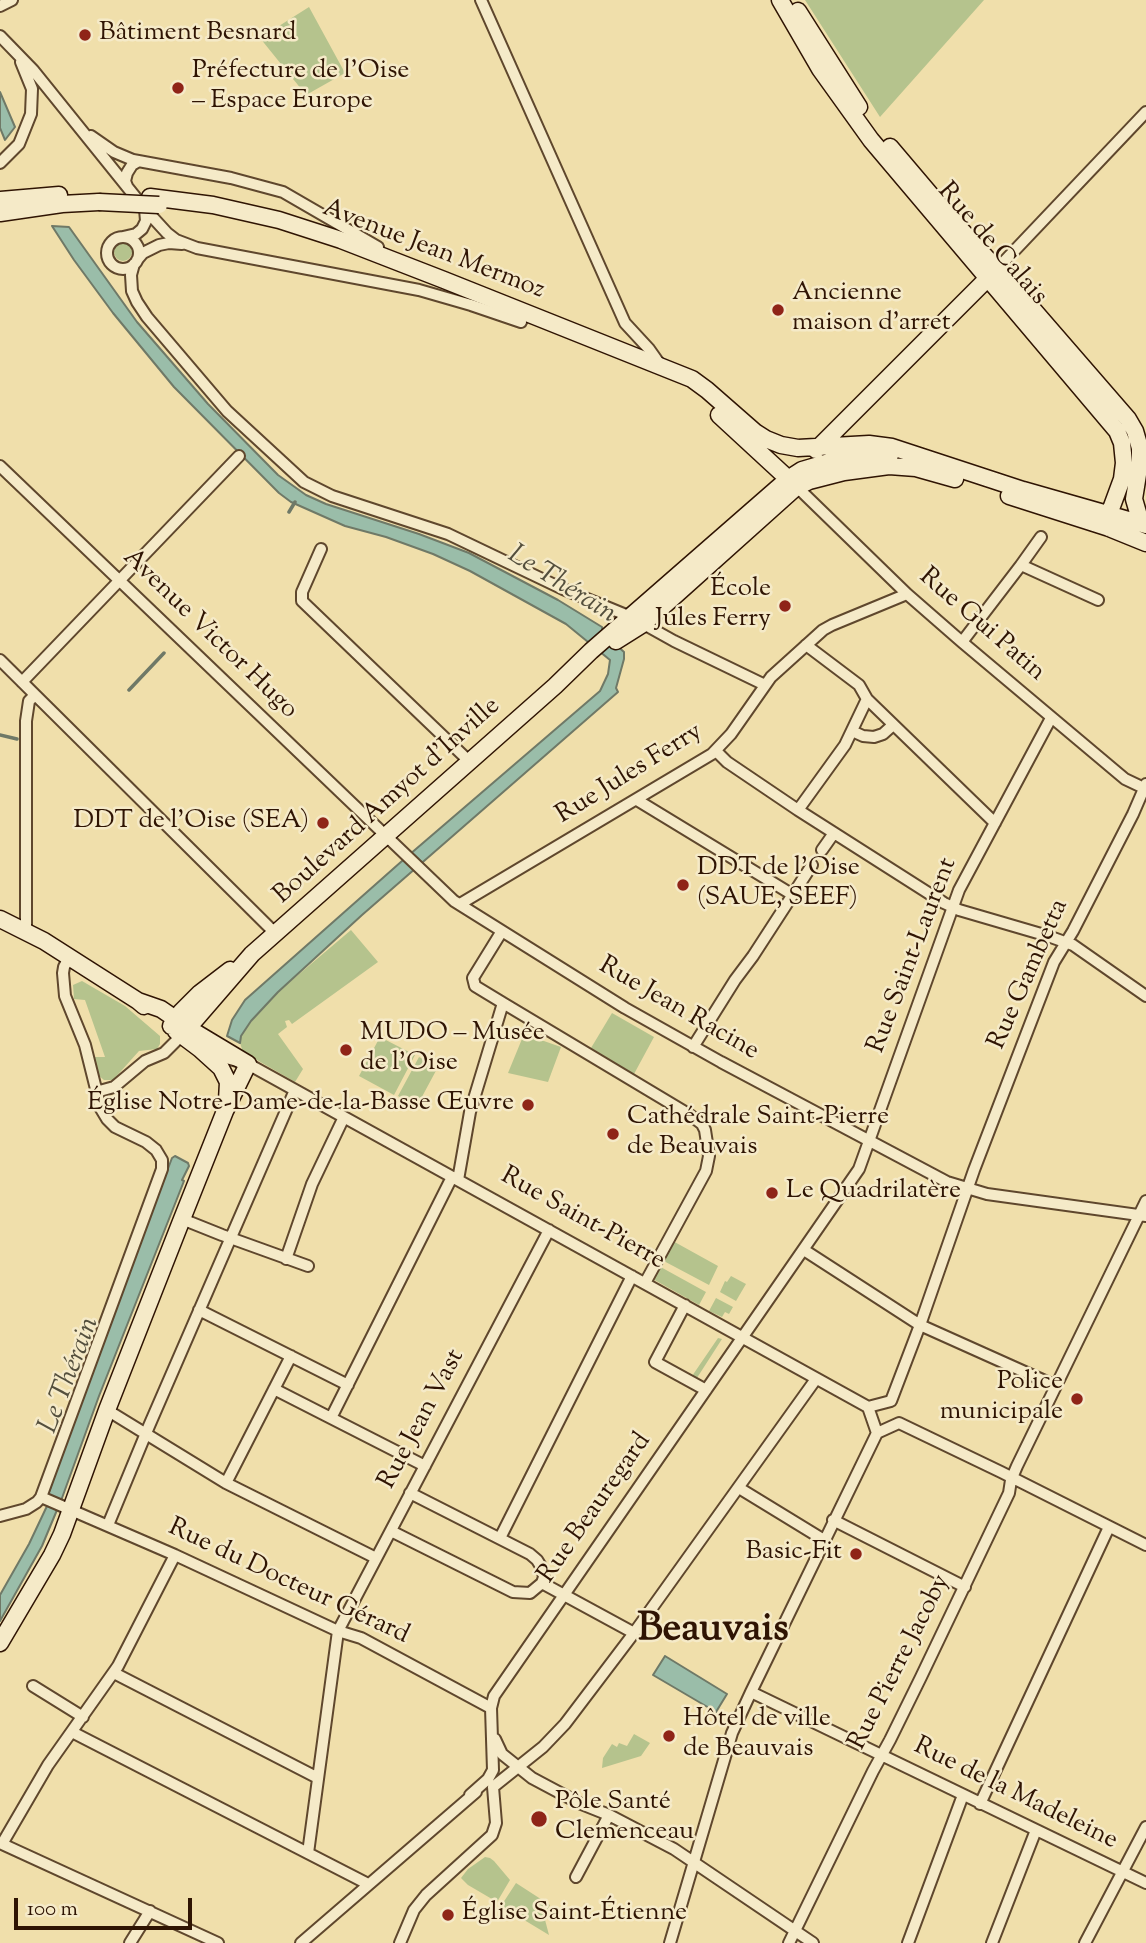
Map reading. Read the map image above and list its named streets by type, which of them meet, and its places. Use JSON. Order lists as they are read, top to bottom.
{
  "streets": {
    "main road": [
      "Rue de Calais",
      "Avenue Jean Mermoz",
      "Boulevard Amyot d'Inville",
      "Rue Saint-Pierre"
    ],
    "street": [
      "Rue Gui Patin",
      "Avenue Victor Hugo",
      "Rue Jules Ferry",
      "Rue Saint-Laurent",
      "Rue Gambetta",
      "Rue Jean Racine",
      "Rue Jean Vast",
      "Rue Beauregard",
      "Rue du Docteur Gérard",
      "Rue Pierre Jacoby",
      "Rue de la Madeleine"
    ]
  },
  "crossings": [
    ["Avenue Jean Mermoz", "Rue Gui Patin"],
    ["Avenue Jean Mermoz", "Boulevard Amyot d'Inville"],
    ["Rue Gui Patin", "Rue Jules Ferry"],
    ["Rue Gui Patin", "Boulevard Amyot d'Inville"],
    ["Rue Gui Patin", "Rue Saint-Laurent"],
    ["Rue Gui Patin", "Rue Gambetta"],
    ["Avenue Victor Hugo", "Boulevard Amyot d'Inville"],
    ["Avenue Victor Hugo", "Rue Jean Racine"],
    ["Rue Jules Ferry", "Rue Jean Racine"],
    ["Boulevard Amyot d'Inville", "Rue Jean Racine"],
    ["Boulevard Amyot d'Inville", "Rue Saint-Pierre"],
    ["Rue Saint-Laurent", "Rue Jean Racine"],
    ["Rue Saint-Laurent", "Rue Beauregard"],
    ["Rue Gambetta", "Rue Jean Racine"],
    ["Rue Jean Racine", "Rue Pierre Jacoby"],
    ["Rue Saint-Pierre", "Rue Jean Vast"],
    ["Rue Saint-Pierre", "Rue Beauregard"],
    ["Rue Jean Vast", "Rue du Docteur Gérard"],
    ["Rue Beauregard", "Rue du Docteur Gérard"],
    ["Rue Pierre Jacoby", "Rue de la Madeleine"]
  ],
  "districts": ["Beauvais"],
  "water": ["Le Thérain"],
  "places": [
    "Bâtiment Besnard",
    "Préfecture de l'Oise – Espace Europe",
    "Ancienne maison d'arret",
    "École Jules Ferry",
    "DDT de l'Oise (SEA)",
    "DDT de l'Oise (SAUE, SEEF)",
    "MUDO – Musée de l'Oise",
    "Église Notre-Dame-de-la-Basse Œuvre",
    "Cathédrale Saint-Pierre de Beauvais",
    "Le Quadrilatère",
    "Police municipale",
    "Basic-Fit",
    "Hôtel de ville de Beauvais",
    "Pôle Santé Clemenceau",
    "Église Saint-Étienne"
  ],
  "scale_bar": "100 m"
}
